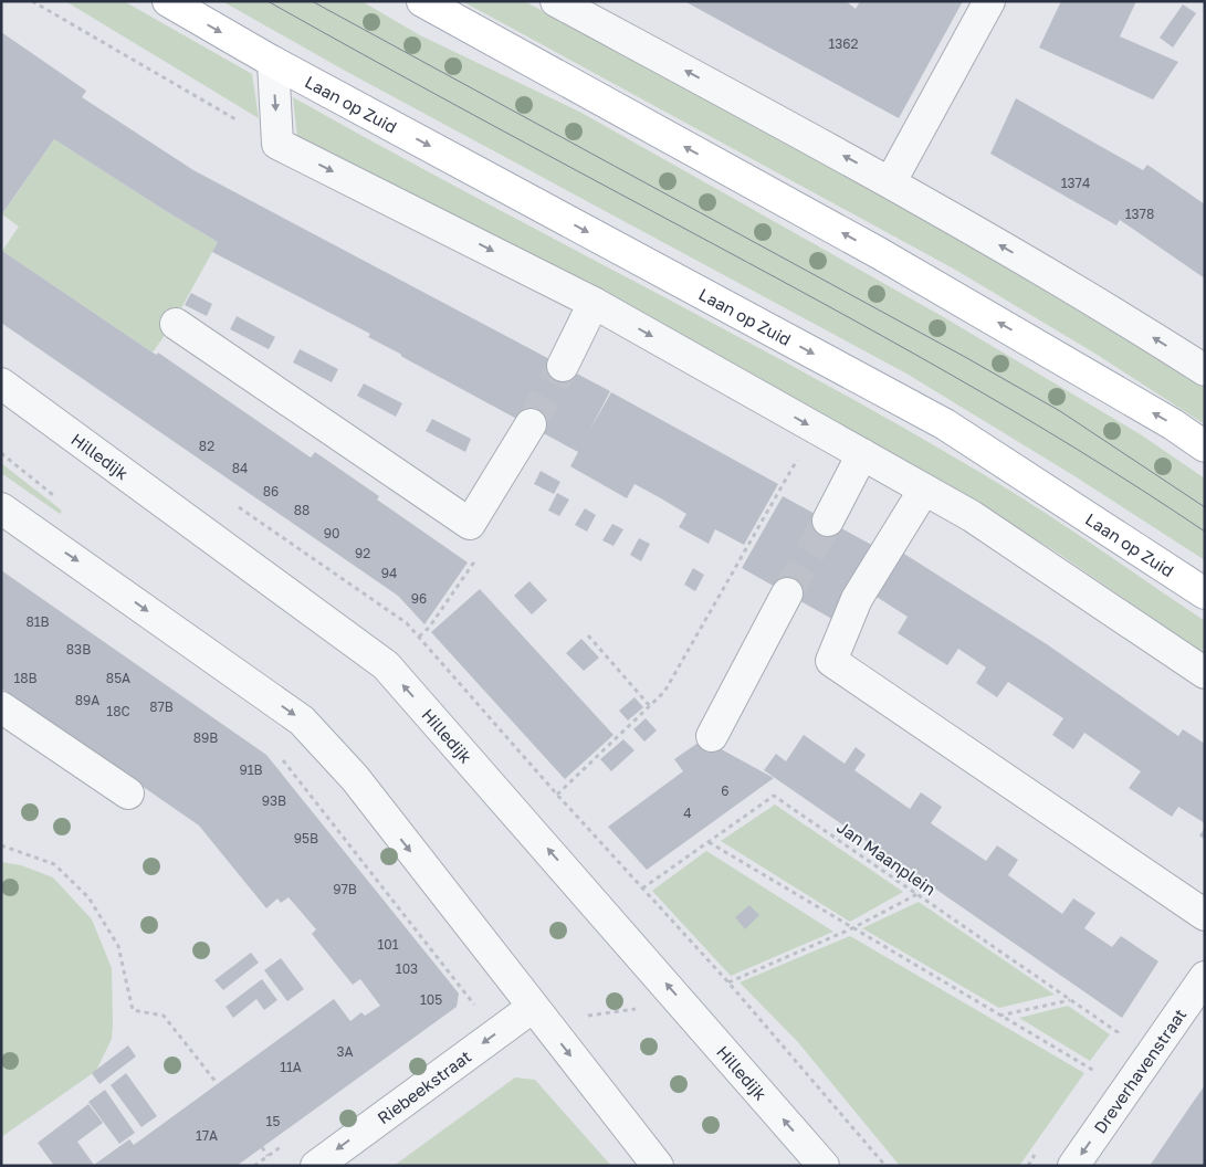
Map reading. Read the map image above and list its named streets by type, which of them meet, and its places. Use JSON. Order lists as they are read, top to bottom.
{
  "streets": {
    "main road": ["Laan op Zuid"],
    "street": ["Hilledijk", "Dreverhavenstraat", "Riebeekstraat"],
    "path": ["Jan Maanplein"]
  },
  "one_way": ["Dreverhavenstraat", "Riebeekstraat"],
  "house_numbers": [
    "1362",
    "1374",
    "1378",
    "82",
    "84",
    "86",
    "88",
    "90",
    "92",
    "94",
    "96",
    "81B",
    "83B",
    "18B",
    "85A",
    "89A",
    "87B",
    "18C",
    "89B",
    "91B",
    "6",
    "93B",
    "4",
    "95B",
    "97B",
    "101",
    "103",
    "105",
    "3A",
    "11A",
    "15",
    "17A"
  ]
}
